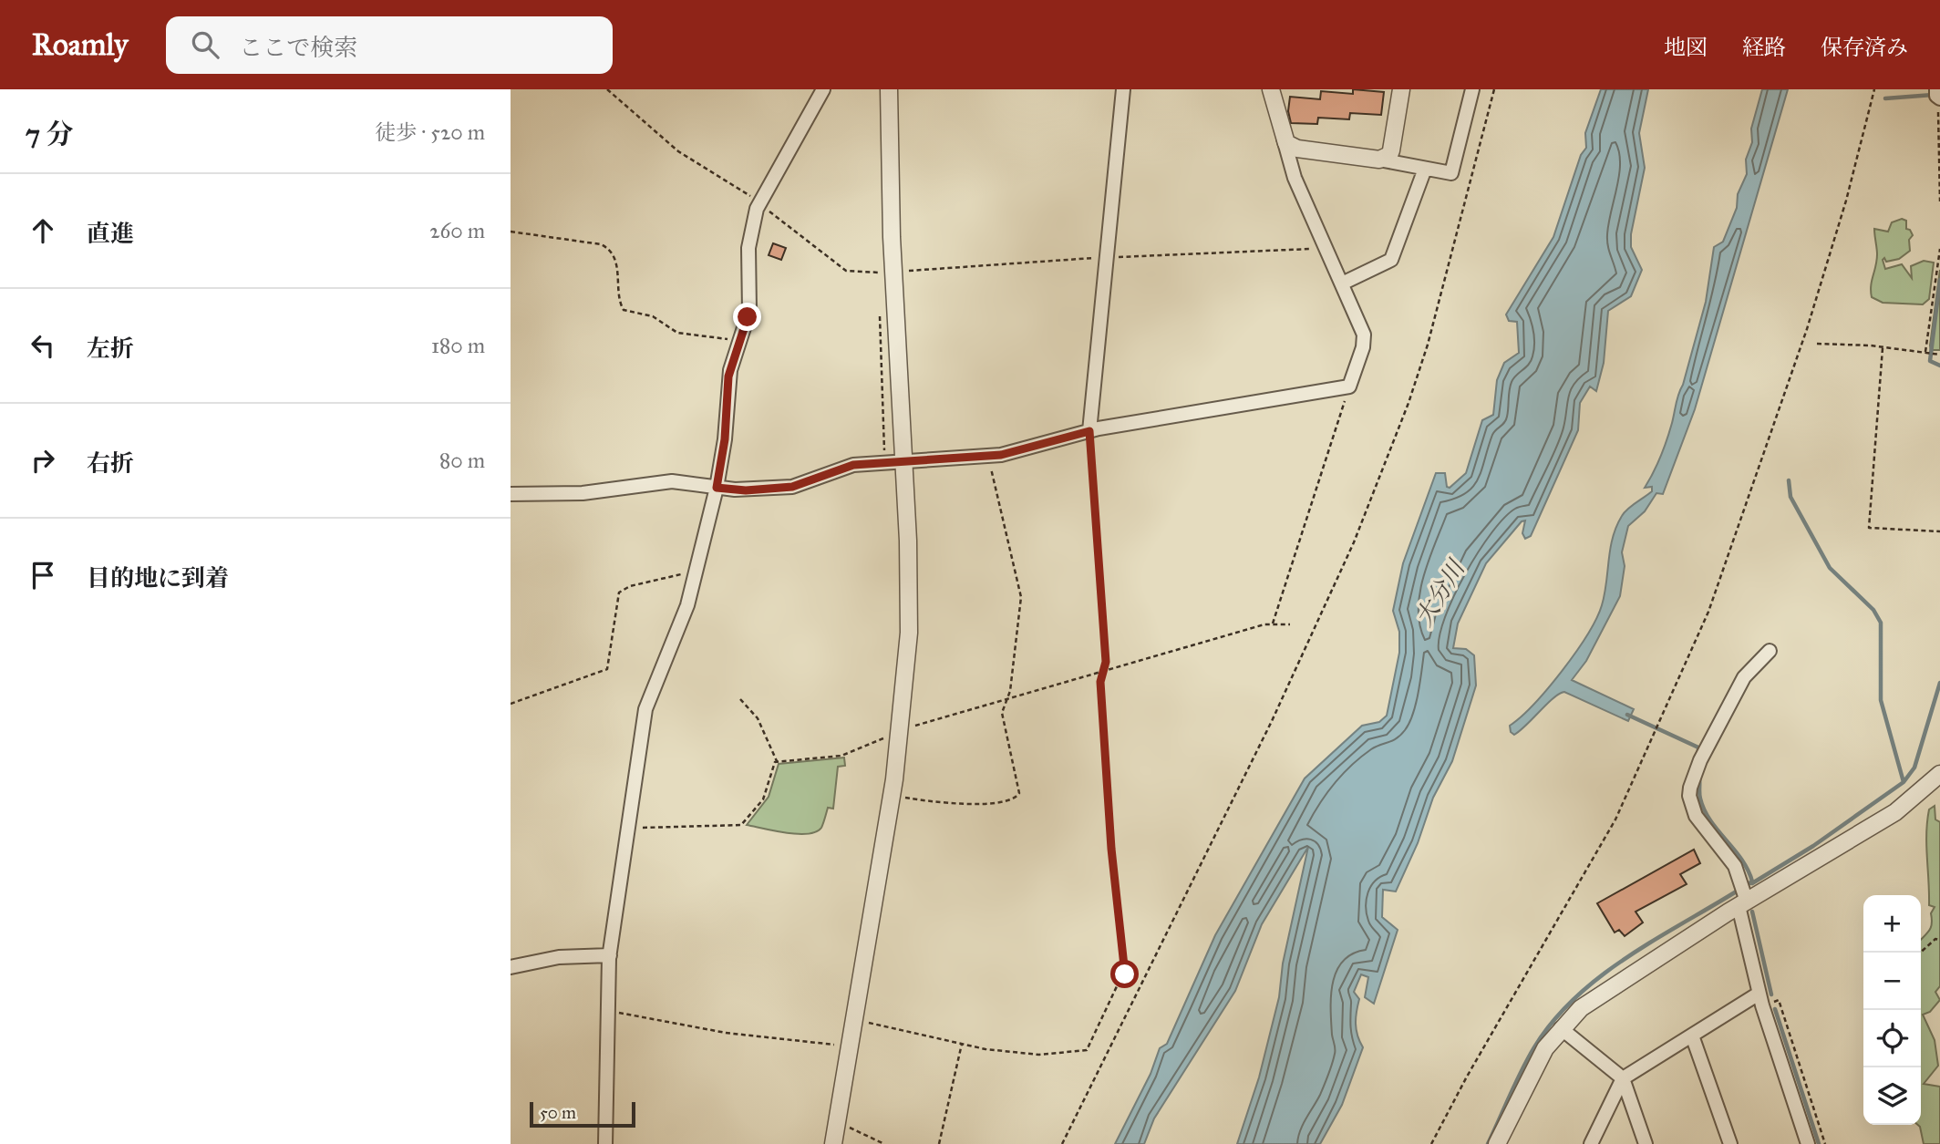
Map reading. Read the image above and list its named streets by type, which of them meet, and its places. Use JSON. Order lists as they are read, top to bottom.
{
  "water": ["大分川"],
  "scale_bar": "50 m",
  "page": {
    "header": "Roamly",
    "search": "ここで検索",
    "nav": ["地図", "経路", "保存済み"],
    "heading": ["7 分", "徒歩 · 520 m"],
    "list": [
      ["直進", "260 m"],
      ["左折", "180 m"],
      ["右折", "80 m"],
      "目的地に到着"
    ],
    "map_buttons": ["+", "−"],
    "scale": "50 m"
  }
}
